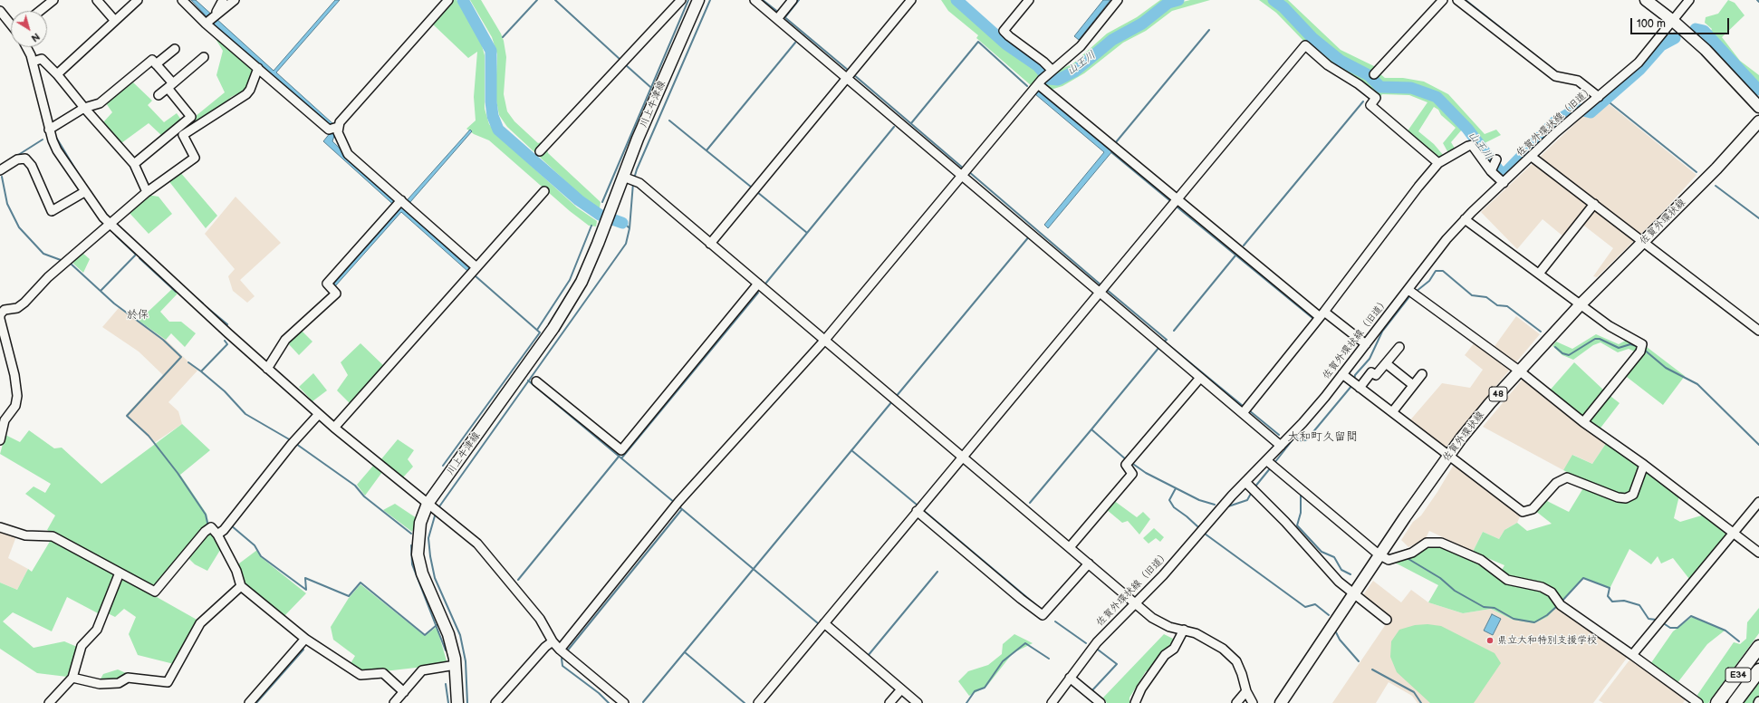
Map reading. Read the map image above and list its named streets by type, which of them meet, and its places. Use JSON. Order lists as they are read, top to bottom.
{
  "streets": {
    "highway": ["E34"],
    "main road": ["川上牛津線", "佐賀外環状線", "48"],
    "street": ["佐賀外環状線（旧道）"]
  },
  "districts": ["於保", "大和町久留間"],
  "water": ["山王川"],
  "places": ["県立大和特別支援学校"],
  "scale_bar": "100 m",
  "north": "bottom right"
}
